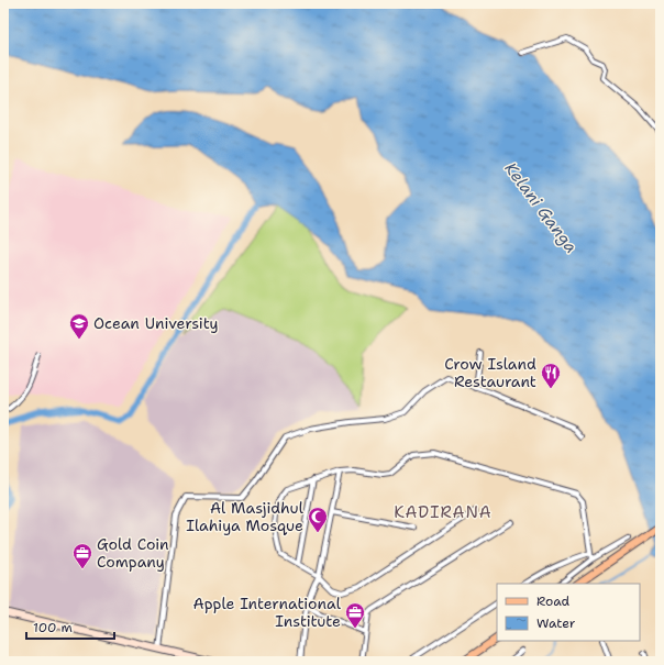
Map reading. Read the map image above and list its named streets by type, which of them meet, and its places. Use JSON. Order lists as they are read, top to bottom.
{
  "districts": ["KADIRANA"],
  "water": ["Kelani Ganga"],
  "places": {
    "school or university": ["Ocean University"],
    "restaurant": ["Crow Island Restaurant"],
    "mosque": ["Al Masjidhul Ilahiya Mosque"],
    "office": ["Gold Coin Company", "Apple International Institute"]
  },
  "legend": ["Road", "Water"],
  "scale_bar": "100 m"
}
